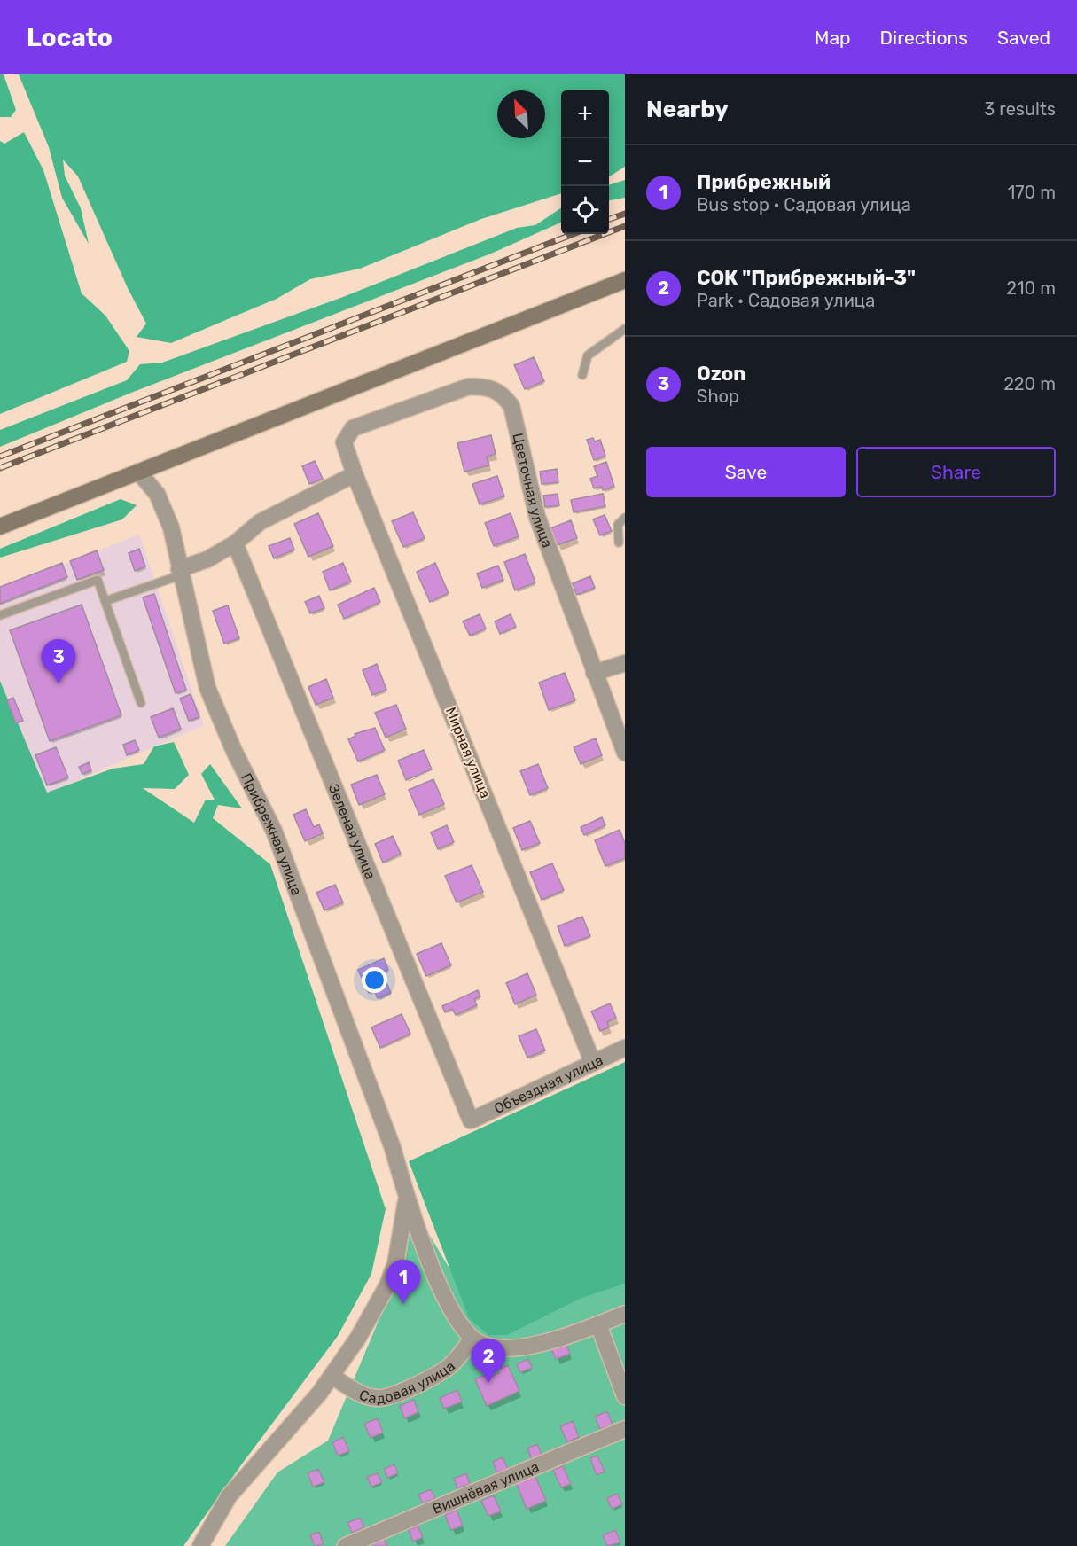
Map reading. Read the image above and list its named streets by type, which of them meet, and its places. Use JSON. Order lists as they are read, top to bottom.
{
  "streets": {
    "street": [
      "Цветочная улица",
      "Мирная улица",
      "Зеленая улица",
      "Прибрежная улица",
      "Объездная улица",
      "Садовая улица",
      "Вишнёвая улица"
    ]
  },
  "crossings": [
    ["Цветочная улица", "Мирная улица"],
    ["Мирная улица", "Объездная улица"],
    ["Зеленая улица", "Объездная улица"],
    ["Прибрежная улица", "Садовая улица"]
  ],
  "north": "top left",
  "page": {
    "header": "Locato",
    "nav": ["Map", "Directions", "Saved"],
    "heading": ["Nearby", "3 results"],
    "map_buttons": ["+", "−"],
    "list": [
      {
        "mark": "1",
        "name": "Прибрежный",
        "note": "Bus stop · Садовая улица",
        "value": "170 m"
      },
      {
        "mark": "2",
        "name": "СОК \"Прибрежный-3\"",
        "note": "Park · Садовая улица",
        "value": "210 m"
      },
      {
        "mark": "3",
        "name": "Ozon",
        "note": "Shop",
        "value": "220 m"
      }
    ],
    "buttons": ["Save", "Share"],
    "pins": ["3", "1", "2"]
  }
}
